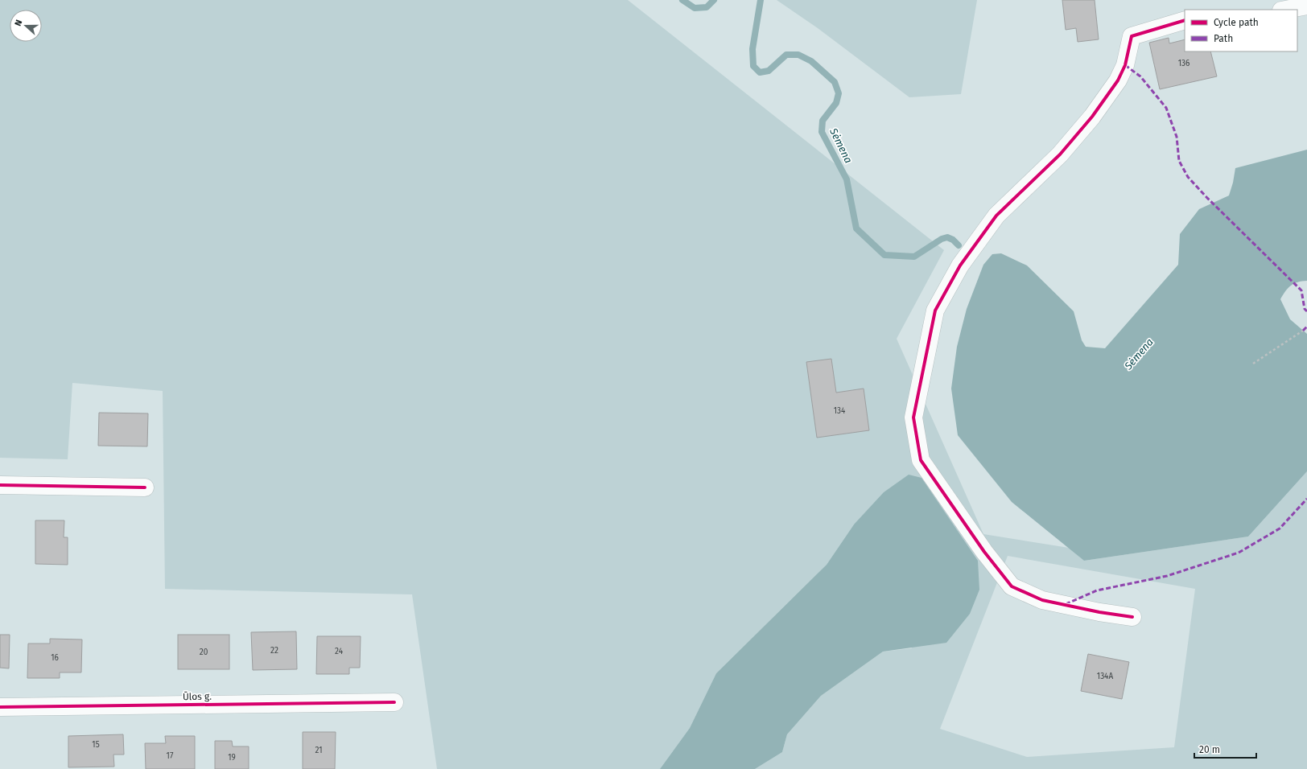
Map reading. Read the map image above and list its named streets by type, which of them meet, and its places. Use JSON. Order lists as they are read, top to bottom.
{
  "streets": {
    "street": ["Ūlos g."]
  },
  "water": ["Sėmena"],
  "house_numbers": [
    "136",
    "134",
    "22",
    "24",
    "20",
    "16",
    "134A",
    "15",
    "21",
    "17",
    "19"
  ],
  "legend": ["Cycle path", "Path"],
  "scale_bar": "20 m",
  "north": "left"
}
